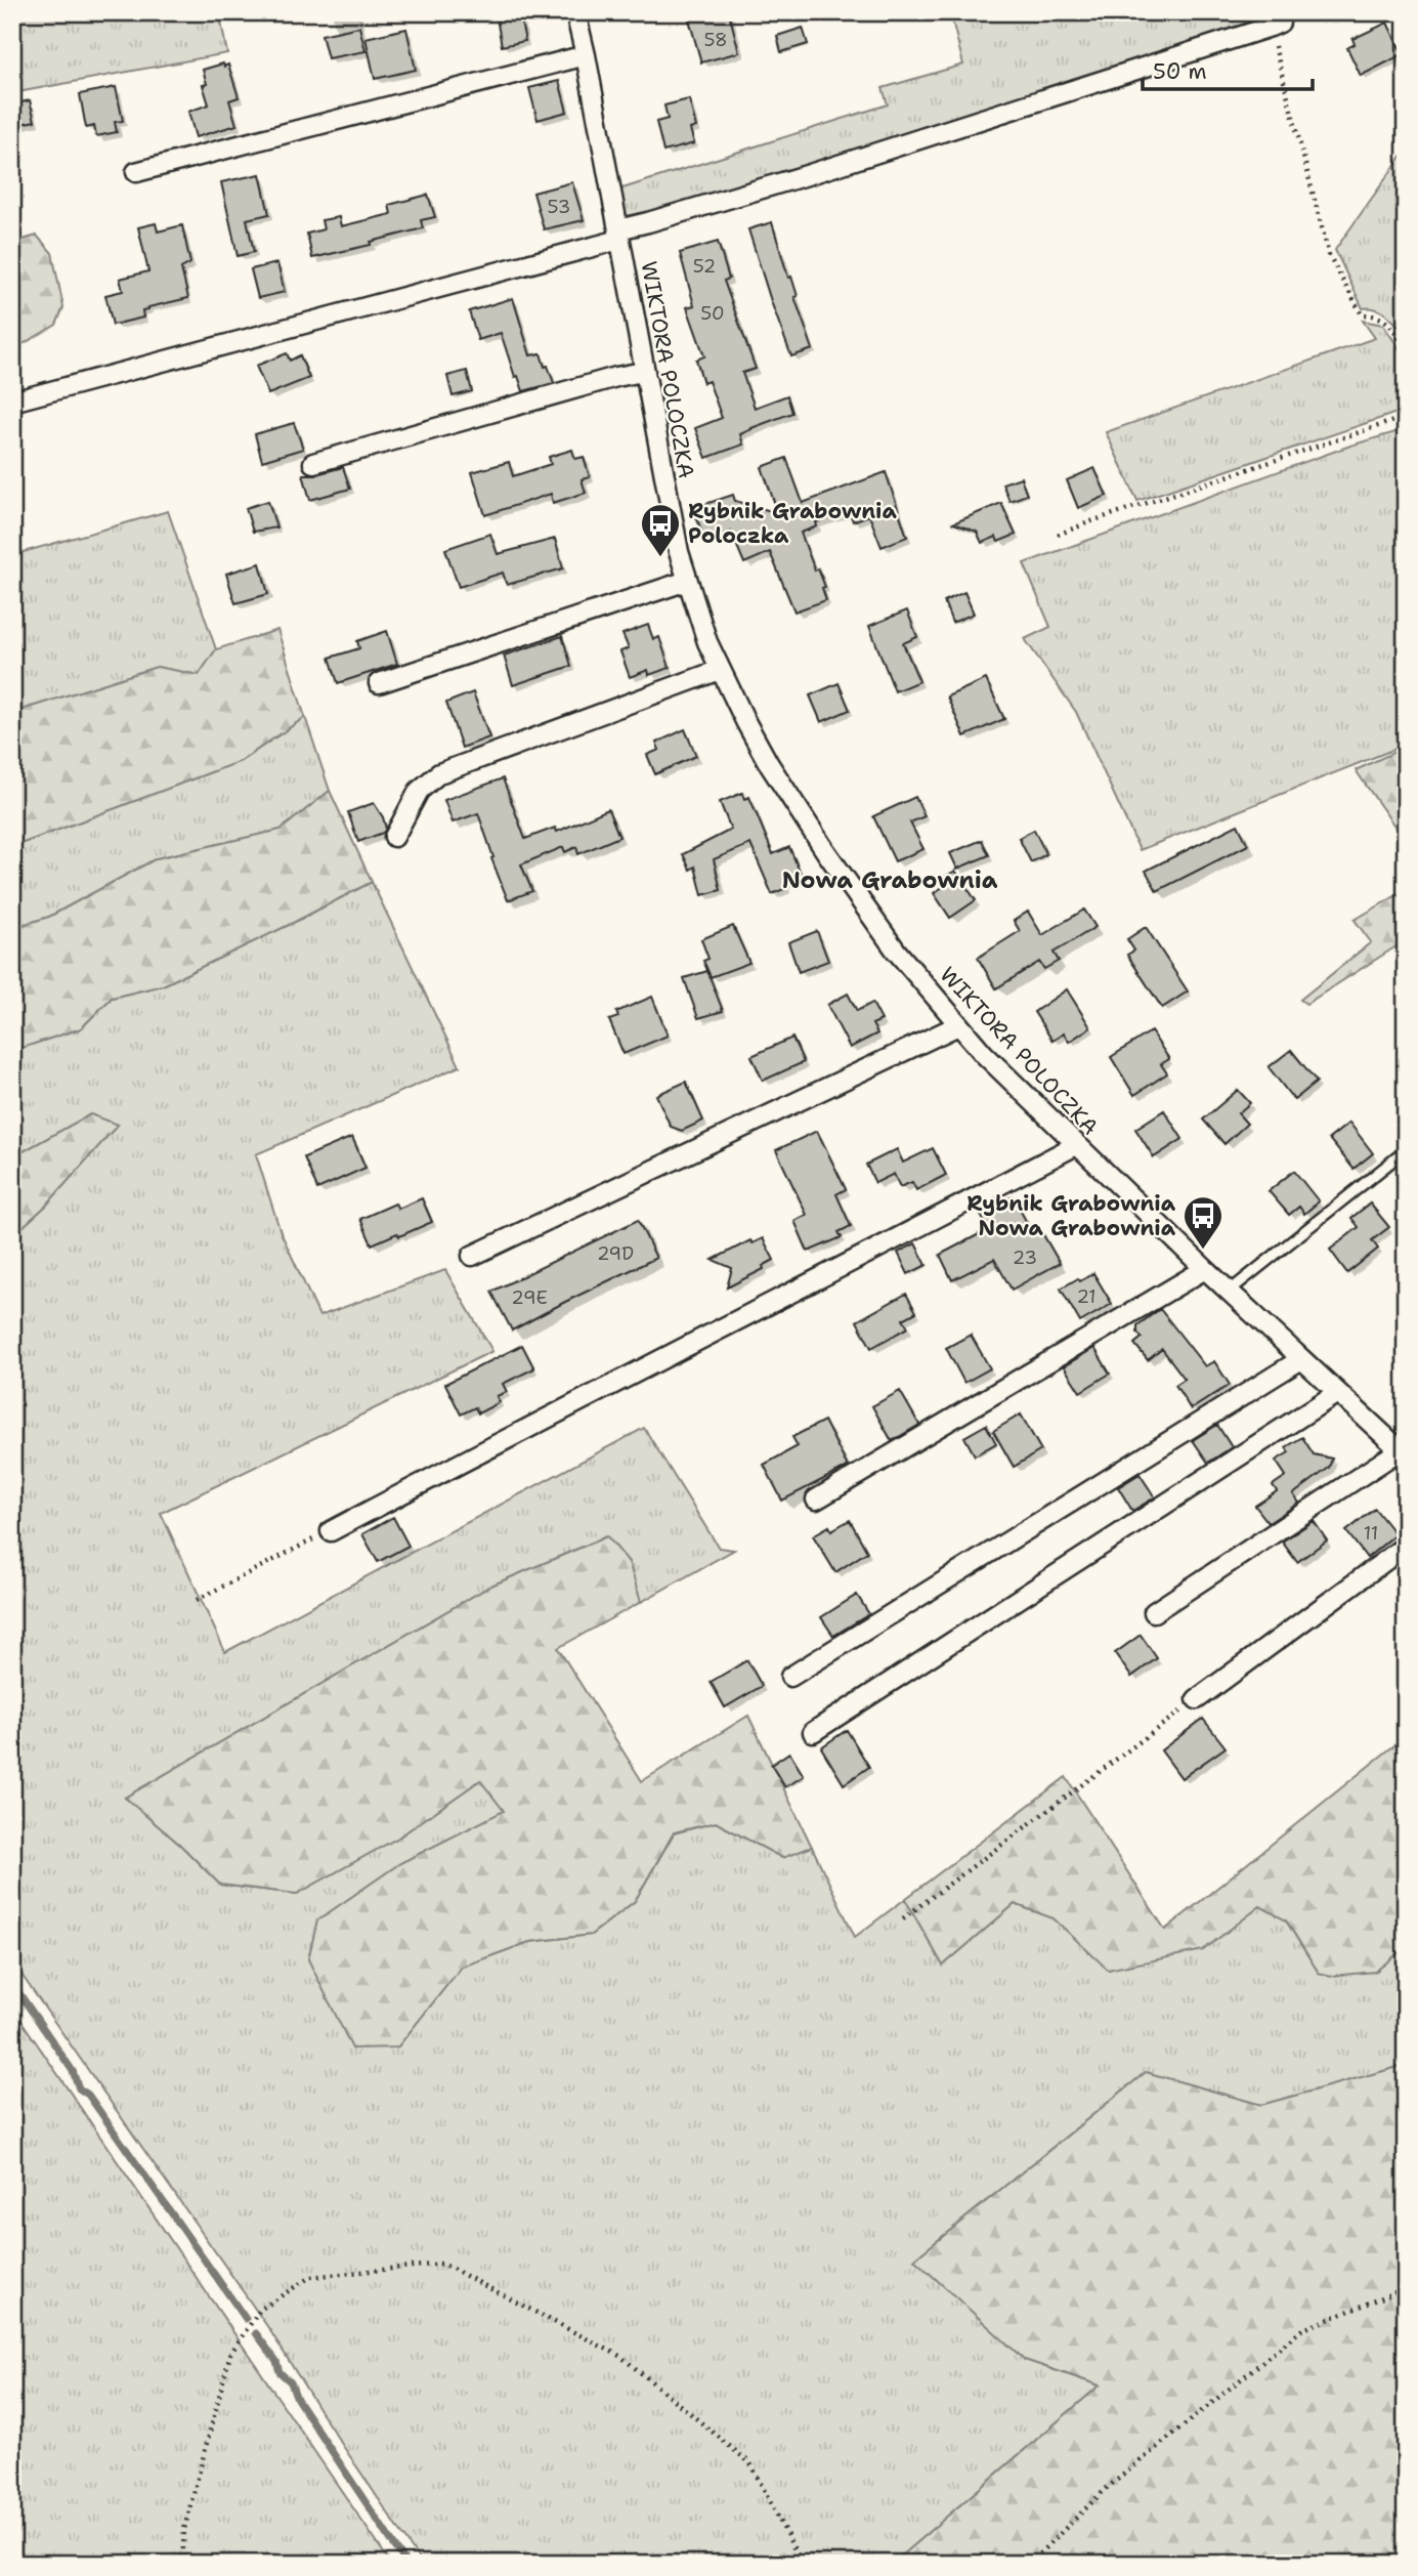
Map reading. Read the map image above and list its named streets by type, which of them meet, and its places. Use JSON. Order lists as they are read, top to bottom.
{
  "streets": {
    "street": ["WIKTORA POLOCZKA"]
  },
  "districts": ["Nowa Grabownia"],
  "places": {
    "bus stop": ["Rybnik Grabownia Poloczka", "Rybnik Grabownia Nowa Grabownia"]
  },
  "house_numbers": [
    "58",
    "53",
    "52",
    "50",
    "29D",
    "23",
    "21",
    "29E",
    "11"
  ],
  "scale_bar": "50 m"
}
